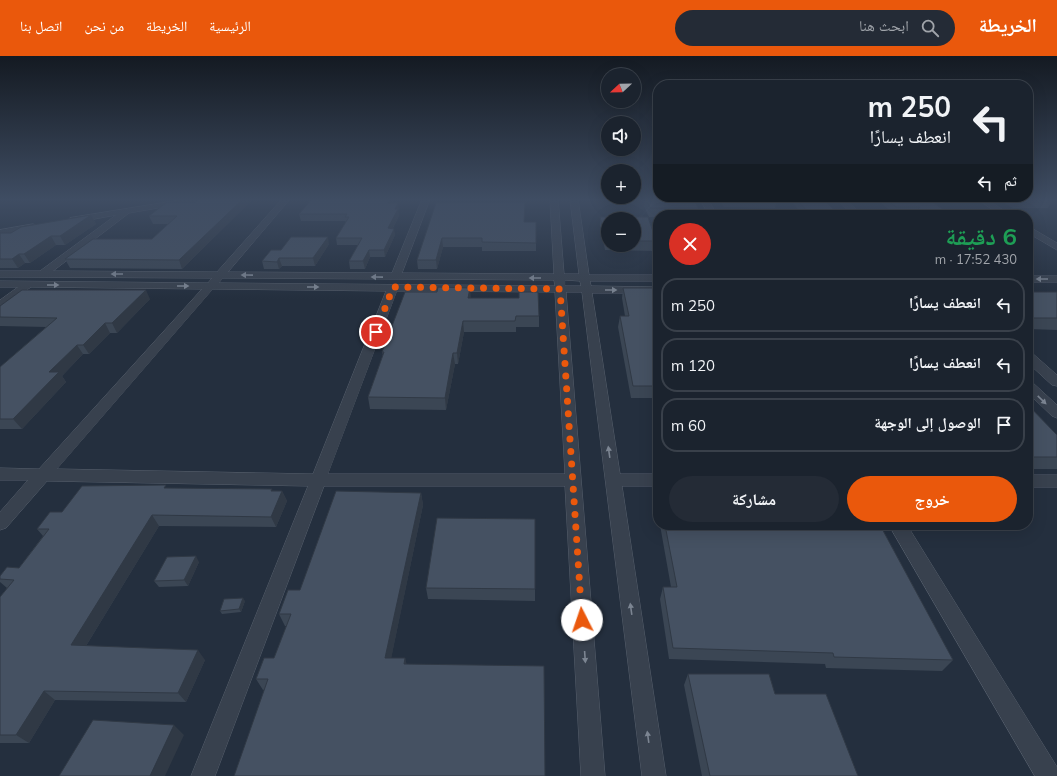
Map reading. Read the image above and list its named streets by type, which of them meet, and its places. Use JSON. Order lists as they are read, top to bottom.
{
  "north": "left",
  "page": {
    "header": "الخريطة",
    "search": "ابحث هنا",
    "nav": [
      "الرئيسية",
      "الخريطة",
      "من نحن",
      "اتصل بنا"
    ],
    "map_buttons": ["+", "−"],
    "turn": ["250 m", "انعطف يسارًا"],
    "then": "ثم",
    "heading": ["6 دقيقة", "430 m · 17:52"],
    "list": [
      {
        "name": "انعطف يسارًا",
        "value": "250 m"
      },
      {
        "name": "انعطف يسارًا",
        "value": "120 m"
      },
      {
        "name": "الوصول إلى الوجهة",
        "value": "60 m"
      }
    ],
    "buttons": ["خروج", "مشاركة"]
  }
}
